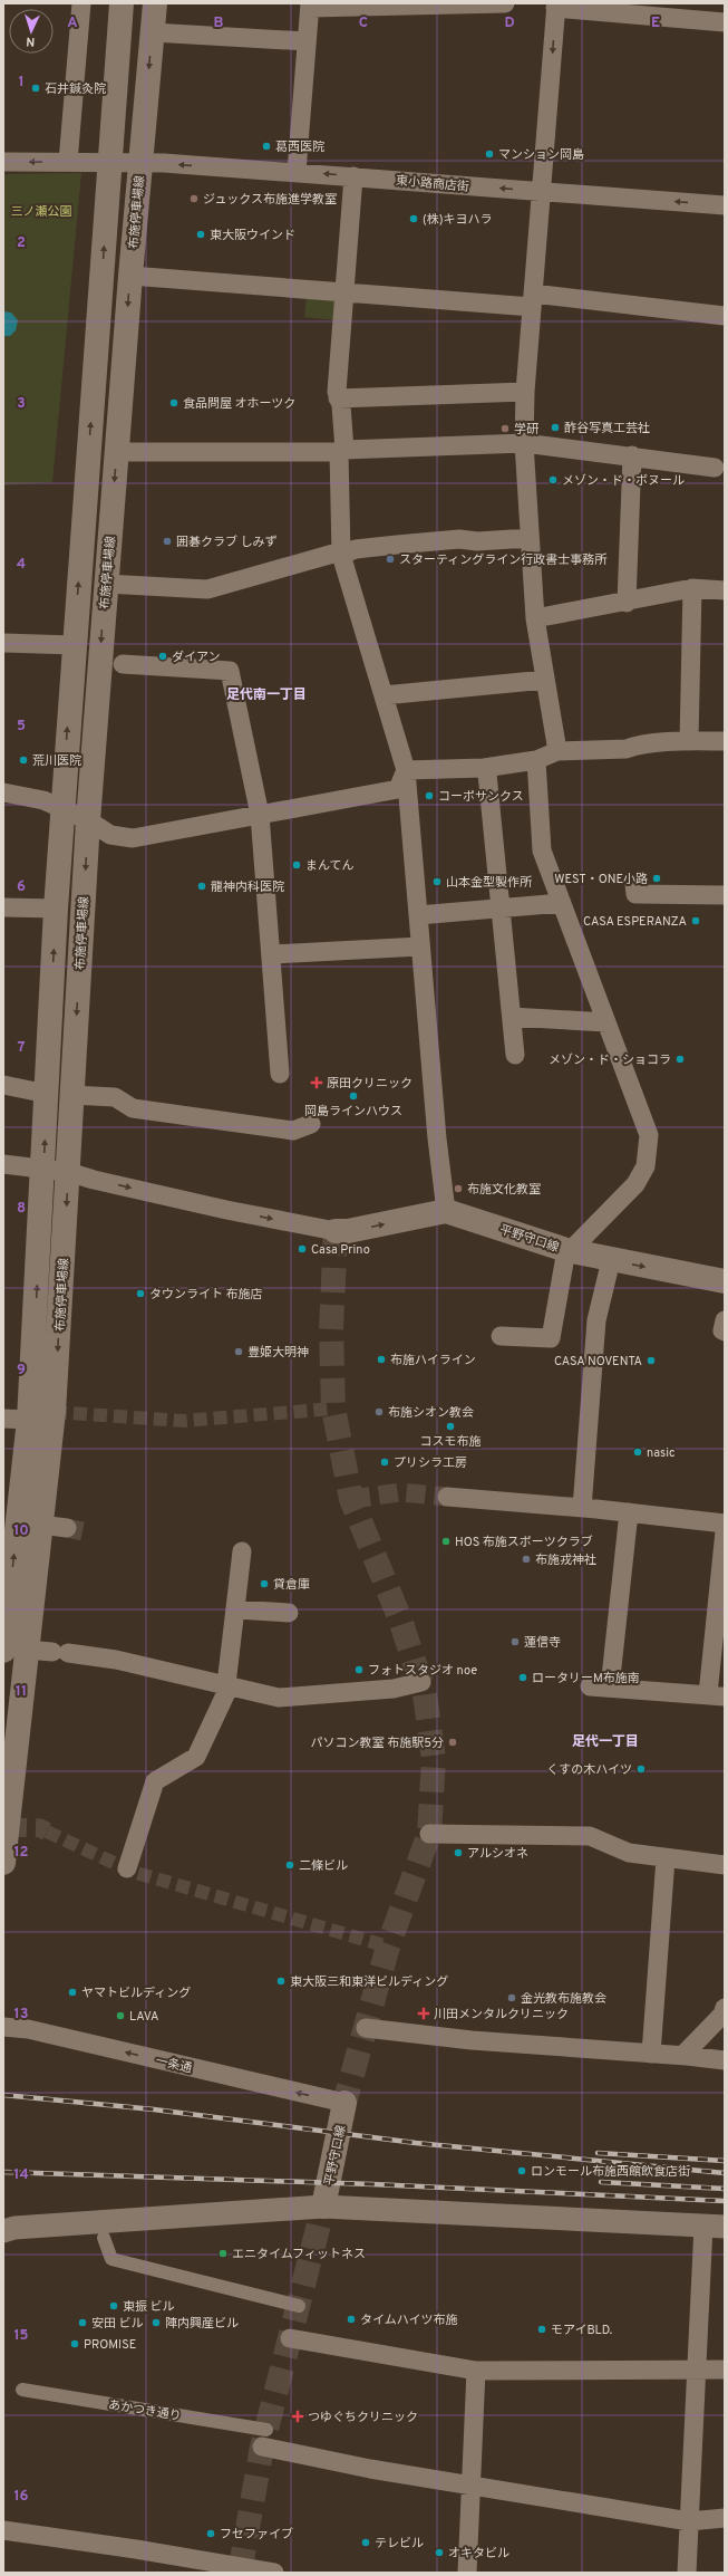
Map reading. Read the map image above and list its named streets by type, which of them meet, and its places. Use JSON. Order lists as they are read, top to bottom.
{
  "streets": {
    "main road": ["布施停車場線", "平野守口線"],
    "street": ["東小路商店街", "一条通", "あかつき通り"]
  },
  "crossings": [
    ["東小路商店街", "布施停車場線"],
    ["平野守口線", "一条通"]
  ],
  "one_way": ["平野守口線"],
  "districts": ["足代南一丁目", "足代一丁目"],
  "parks": ["三ノ瀬公園"],
  "places": {
    "other": [
      "石井鍼灸院",
      "葛西医院",
      "マンション岡島",
      "ジュックス布施進学教室",
      "(株)キヨハラ",
      "東大阪ウインド",
      "食品問屋 オホーツク",
      "酢谷写真工芸社",
      "学研",
      "メゾン・ド・ボヌール",
      "囲碁クラブ しみず",
      "スターティングライン行政書士事務所",
      "ダイアン",
      "荒川医院",
      "コーポサンクス",
      "まんてん",
      "WEST・ONE小路",
      "山本金型製作所",
      "龍神内科医院",
      "CASA ESPERANZA",
      "メゾン・ド・ショコラ",
      "岡島ラインハウス",
      "布施文化教室",
      "Casa Prino",
      "タウンライト 布施店",
      "豊姫大明神",
      "布施ハイライン",
      "CASA NOVENTA",
      "布施シオン教会",
      "コスモ布施",
      "nasic",
      "プリシラ工房",
      "HOS 布施スポーツクラブ",
      "布施戎神社",
      "貸倉庫",
      "蓮信寺",
      "フォトスタジオ noe",
      "ロータリーM布施南",
      "パソコン教室 布施駅5分",
      "くすの木ハイツ",
      "アルシオネ",
      "二條ビル",
      "東大阪三和東洋ビルディング",
      "ヤマトビルディング",
      "金光教布施教会",
      "LAVA",
      "ロンモール布施西館飲食店街",
      "エニタイムフィットネス",
      "東振 ビル",
      "タイムハイツ布施",
      "安田 ビル",
      "陣内興産ビル",
      "モアイBLD.",
      "PROMISE",
      "フセファイブ",
      "テレビル",
      "オキタビル"
    ],
    "health": ["原田クリニック", "川田メンタルクリニック", "つゆぐちクリニック"]
  },
  "north": "bottom",
  "grid": {
    "columns": [
      "A",
      "B",
      "C",
      "D",
      "E"
    ],
    "rows": [
      "1",
      "2",
      "3",
      "4",
      "5",
      "6",
      "7",
      "8",
      "9",
      "10",
      "11",
      "12",
      "13",
      "14",
      "15",
      "16"
    ]
  }
}
